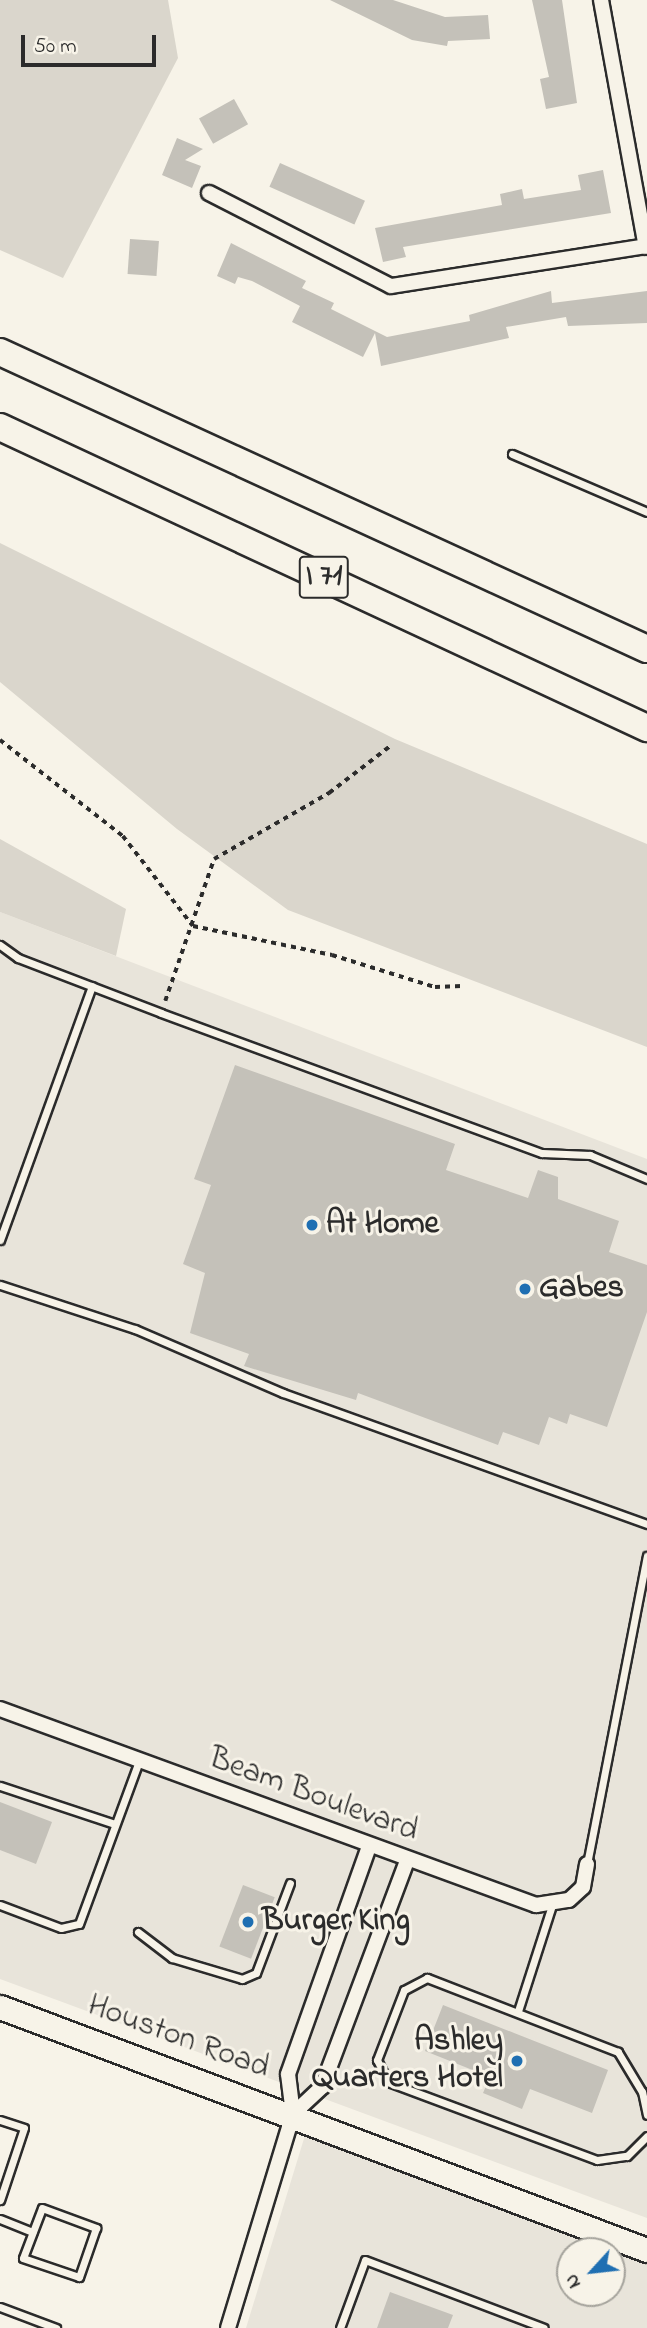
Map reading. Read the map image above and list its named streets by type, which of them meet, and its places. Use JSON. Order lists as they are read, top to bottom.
{
  "streets": {
    "highway": ["I 71"],
    "main road": ["Houston Road"],
    "street": ["Beam Boulevard"]
  },
  "places": [
    "At Home",
    "Gabes",
    "Burger King",
    "Ashley Quarters Hotel"
  ],
  "scale_bar": "50 m",
  "north": "bottom left"
}
